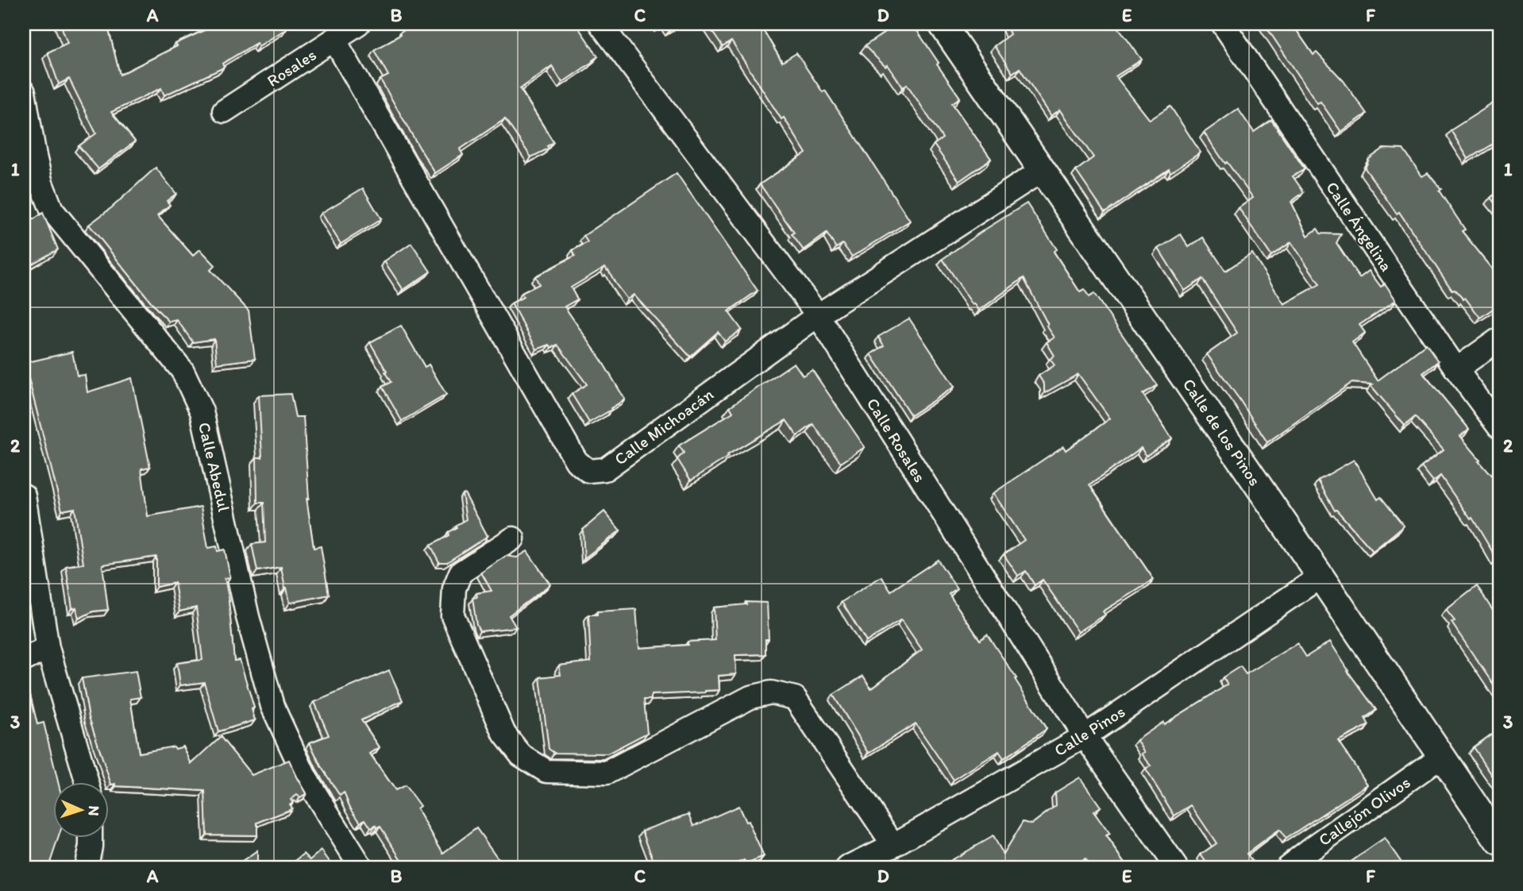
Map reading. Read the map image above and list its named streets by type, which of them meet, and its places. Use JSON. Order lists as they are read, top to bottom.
{
  "streets": {
    "street": [
      "Rosales",
      "Calle Ángelina",
      "Calle Michoacán",
      "Calle de los Pinos",
      "Calle Rosales",
      "Calle Abedul",
      "Calle Pinos",
      "Callejón Olivos"
    ]
  },
  "crossings": [
    ["Rosales", "Calle Michoacán"],
    ["Calle Michoacán", "Calle de los Pinos"],
    ["Calle Michoacán", "Calle Rosales"],
    ["Calle de los Pinos", "Calle Pinos"],
    ["Calle de los Pinos", "Callejón Olivos"],
    ["Calle Rosales", "Calle Pinos"]
  ],
  "north": "right",
  "grid": {
    "columns": [
      "A",
      "B",
      "C",
      "D",
      "E",
      "F"
    ],
    "rows": ["1", "2", "3"]
  }
}
